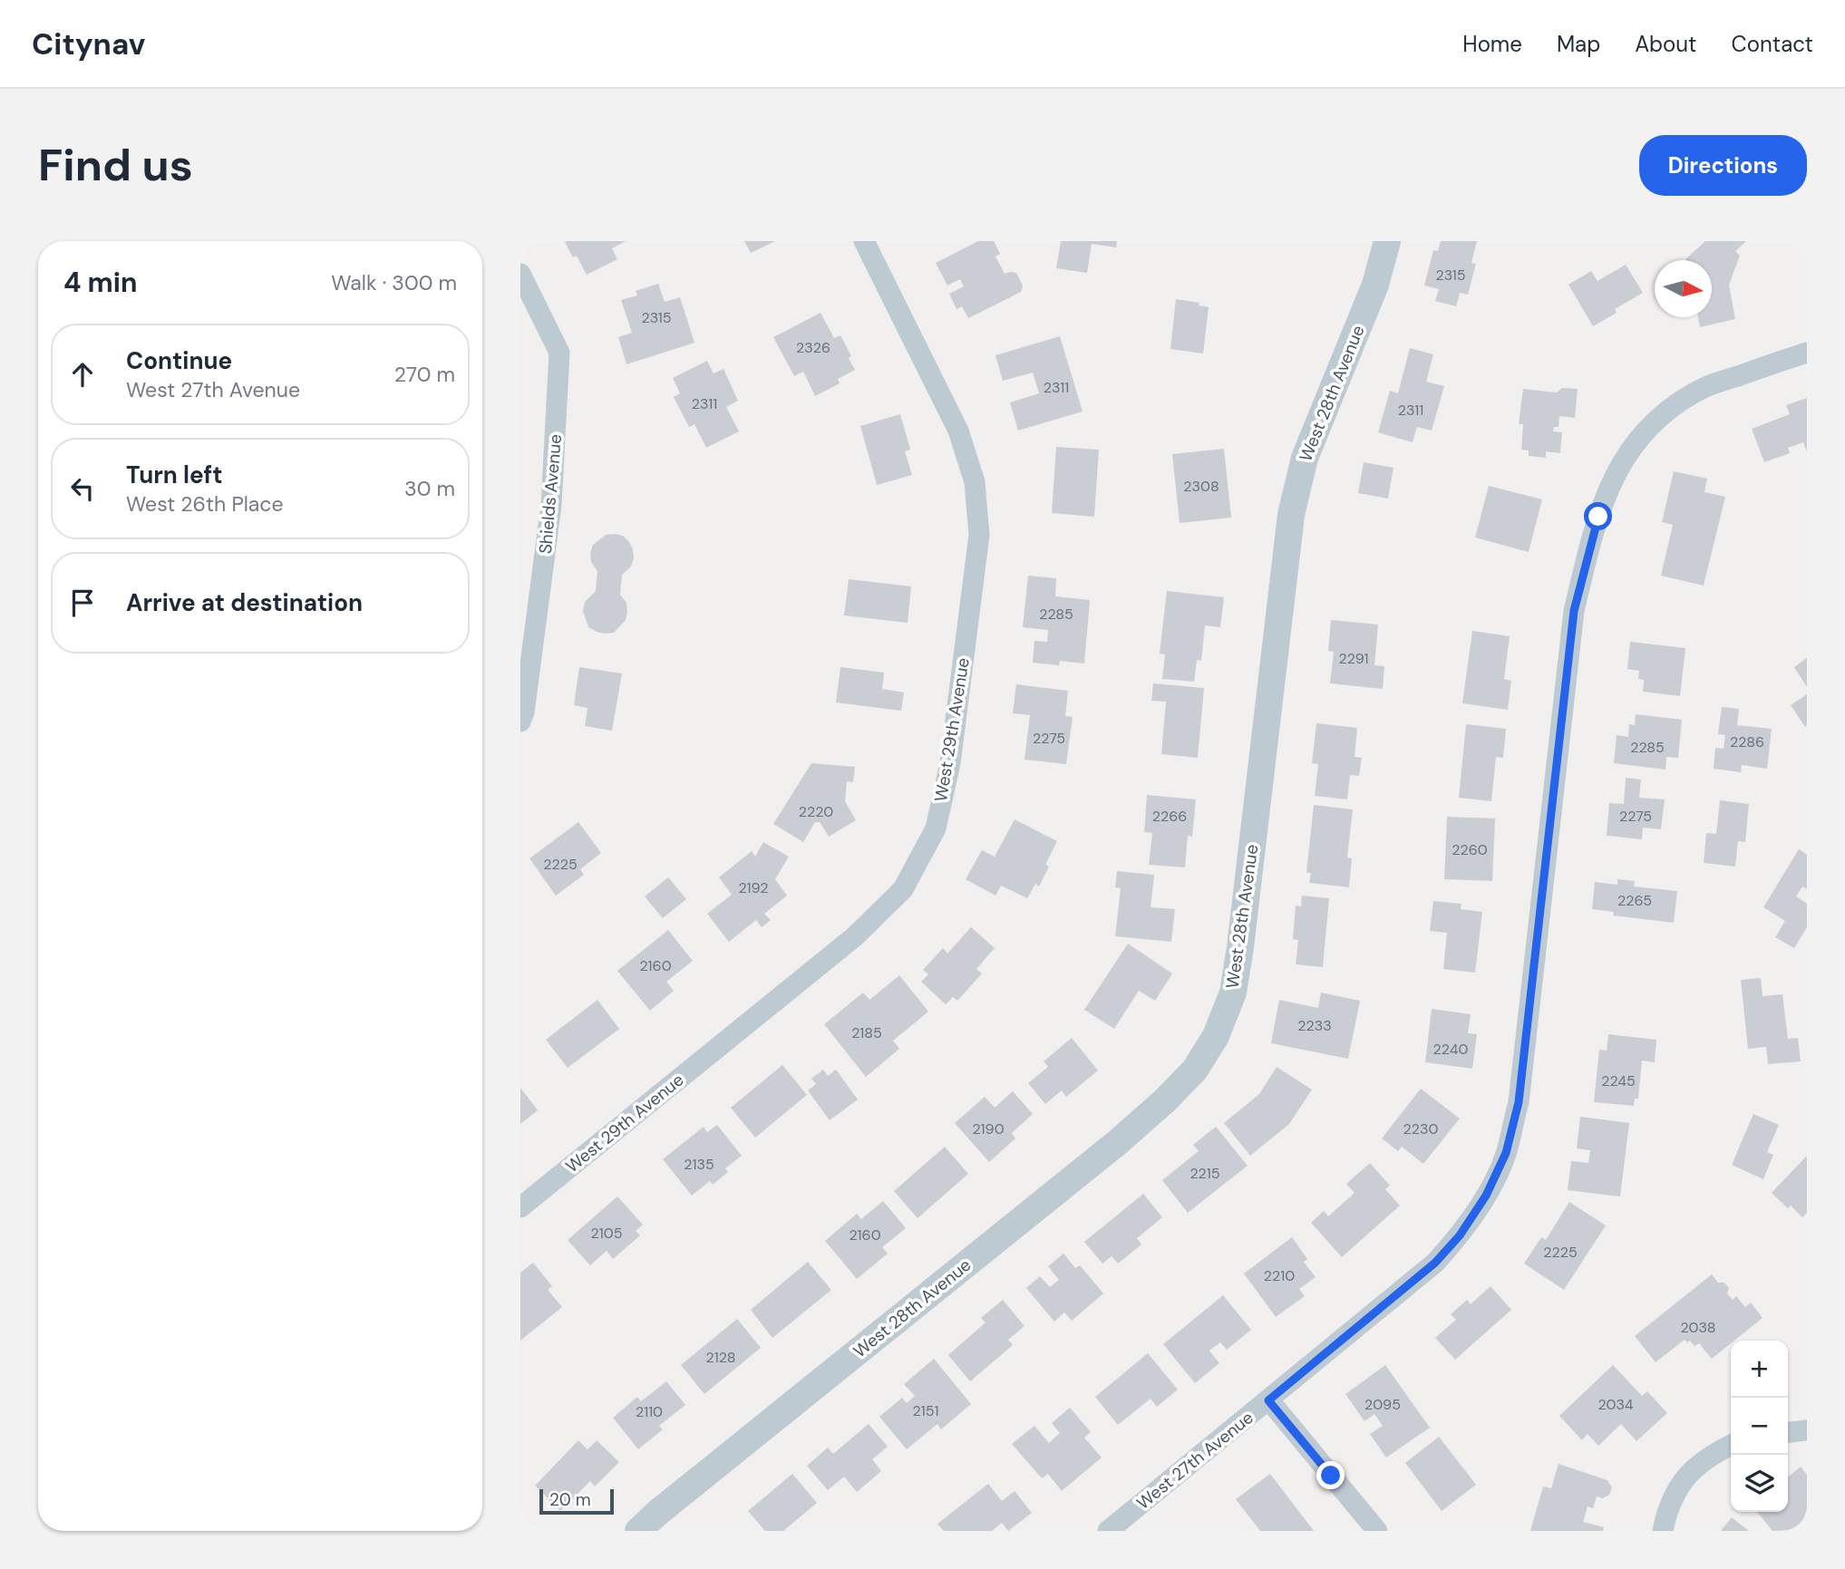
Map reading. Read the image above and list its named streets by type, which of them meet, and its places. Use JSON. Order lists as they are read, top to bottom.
{
  "streets": {
    "street": [
      "West 28th Avenue",
      "Shields Avenue",
      "West 29th Avenue",
      "West 27th Avenue"
    ]
  },
  "house_numbers": [
    "2315",
    "2315",
    "2326",
    "2311",
    "2311",
    "2311",
    "2308",
    "2285",
    "2291",
    "2275",
    "2286",
    "2285",
    "2220",
    "2266",
    "2275",
    "2260",
    "2225",
    "2192",
    "2265",
    "2160",
    "2233",
    "2185",
    "2240",
    "2245",
    "2190",
    "2230",
    "2135",
    "2215",
    "2105",
    "2160",
    "2225",
    "2210",
    "2038",
    "2128",
    "2095",
    "2034",
    "2151",
    "2110"
  ],
  "scale_bar": "20 m",
  "north": "right",
  "page": {
    "header": "Citynav",
    "nav": [
      "Home",
      "Map",
      "About",
      "Contact"
    ],
    "buttons": "Directions",
    "title": "Find us",
    "heading": ["4 min", "Walk · 300 m"],
    "list": [
      ["Continue", "West 27th Avenue", "270 m"],
      ["Turn left", "West 26th Place", "30 m"],
      "Arrive at destination"
    ],
    "map_buttons": ["+", "−"],
    "scale": "20 m"
  }
}
